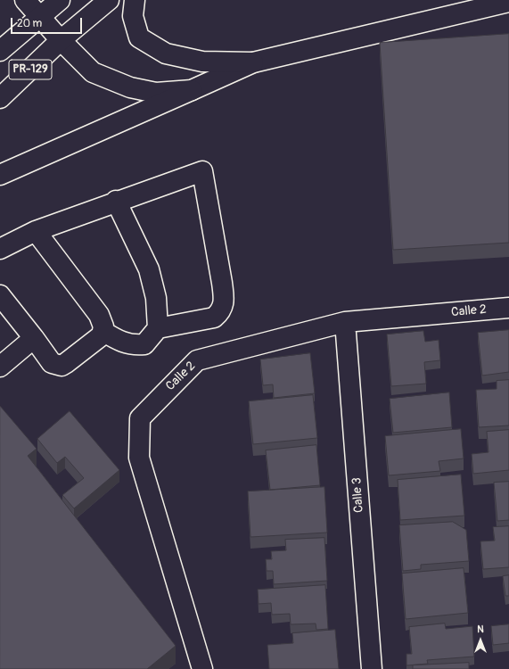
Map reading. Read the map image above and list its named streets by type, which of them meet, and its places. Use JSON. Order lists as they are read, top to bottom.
{
  "streets": {
    "street": ["PR-129", "Calle 2", "Calle 3"]
  },
  "crossings": [
    ["Calle 2", "Calle 3"]
  ],
  "scale_bar": "20 m",
  "north": "top"
}
